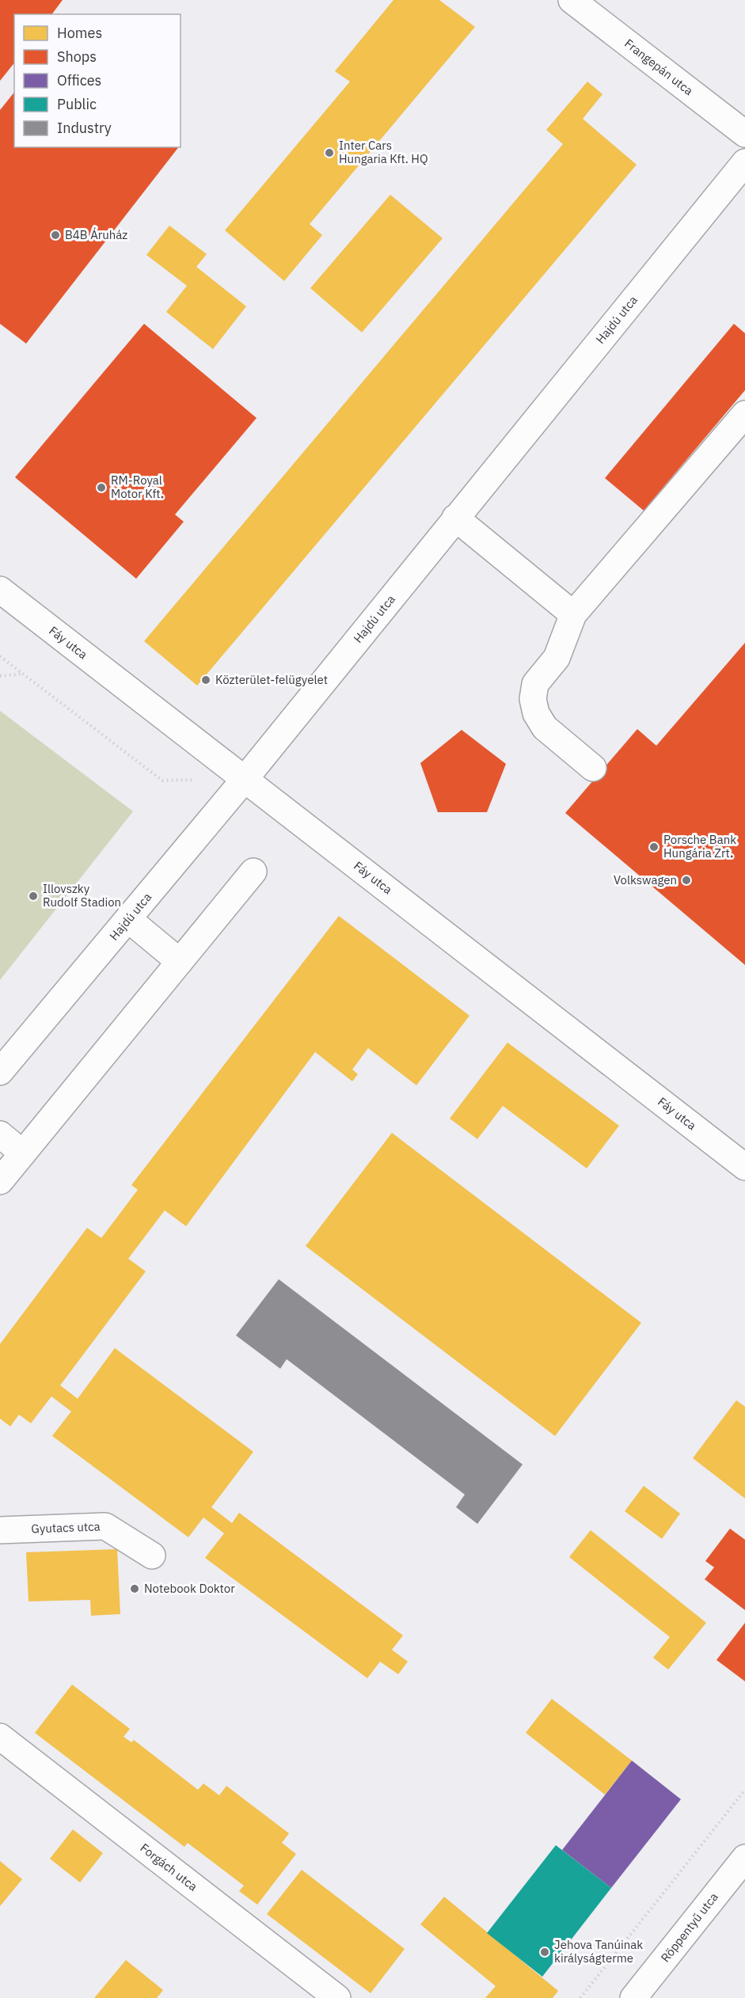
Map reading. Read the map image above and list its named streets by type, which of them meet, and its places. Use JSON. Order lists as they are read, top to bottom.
{
  "streets": {
    "street": [
      "Frangepán utca",
      "Hajdú utca",
      "Fáy utca",
      "Gyutacs utca",
      "Forgách utca",
      "Röppentyű utca"
    ]
  },
  "crossings": [
    ["Hajdú utca", "Fáy utca"]
  ],
  "places": [
    "Inter Cars Hungaria Kft. HQ",
    "B4B Áruház",
    "RM-Royal Motor Kft.",
    "Közterület-felügyelet",
    "Porsche Bank Hungária Zrt.",
    "Volkswagen",
    "Illovszky Rudolf Stadion",
    "Notebook Doktor",
    "Jehova Tanúinak királyságterme"
  ],
  "legend": [
    "Homes",
    "Shops",
    "Offices",
    "Public",
    "Industry"
  ]
}
